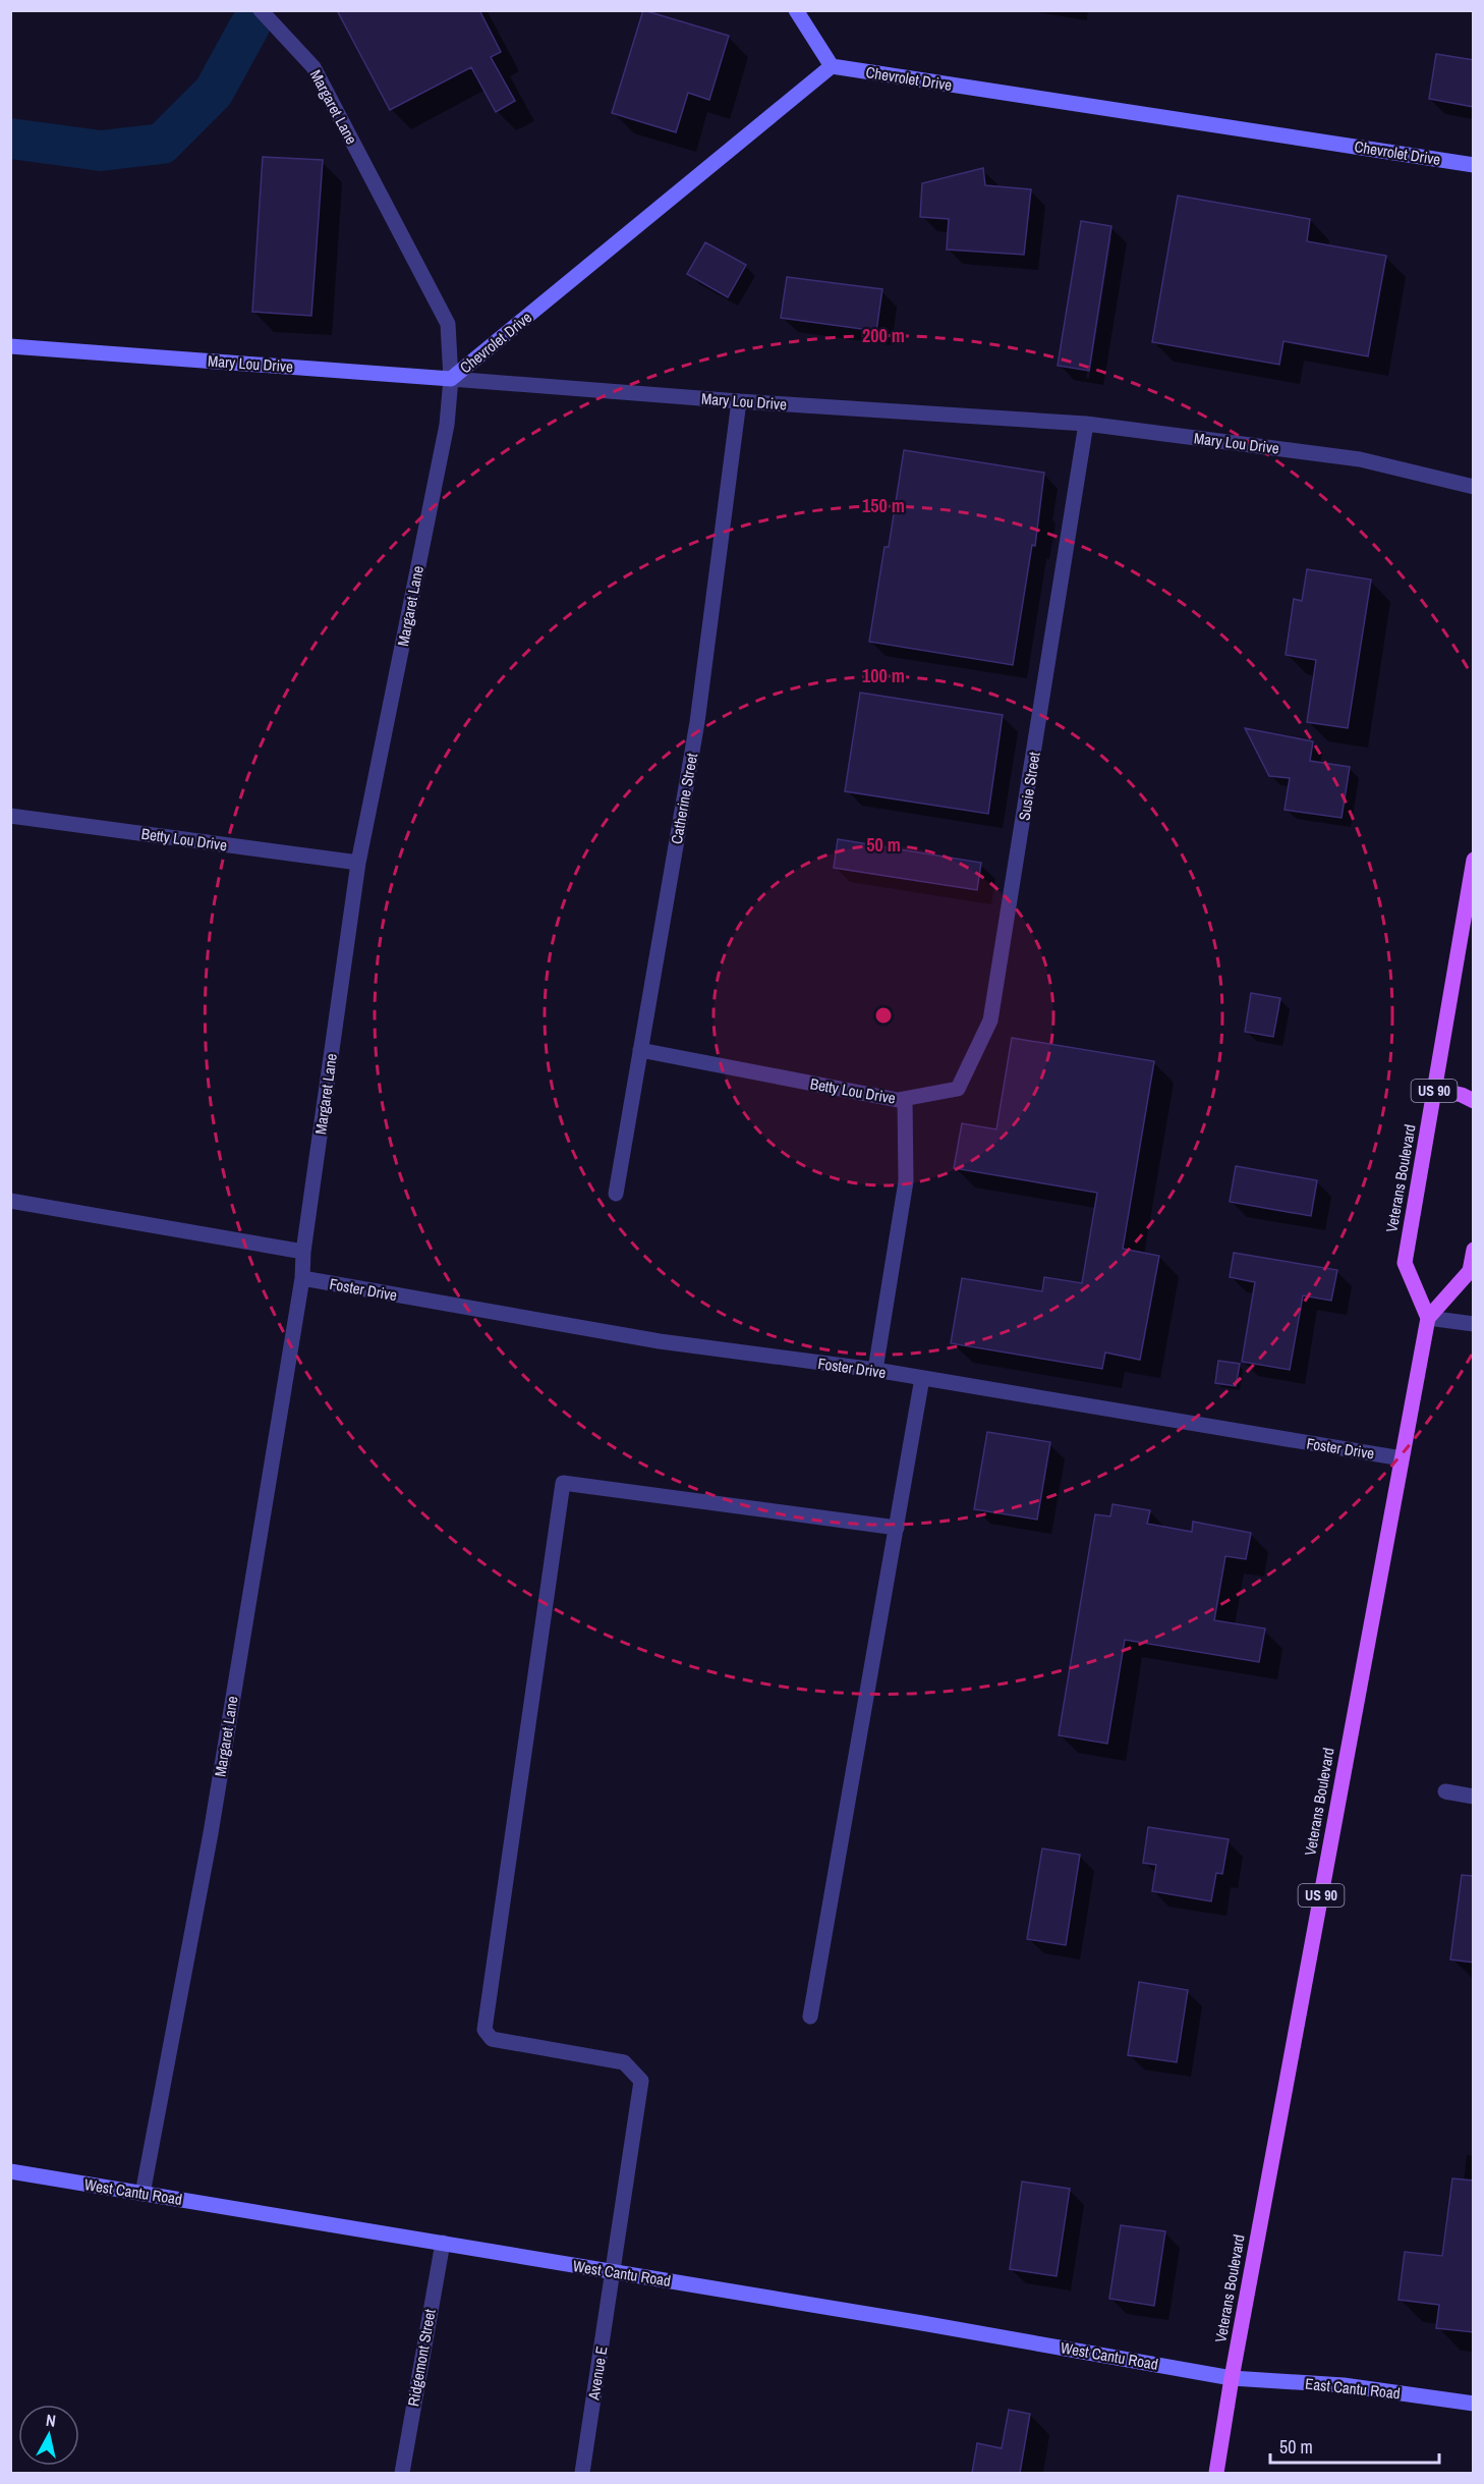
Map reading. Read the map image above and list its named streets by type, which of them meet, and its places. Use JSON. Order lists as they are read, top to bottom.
{
  "streets": {
    "main road": [
      "Chevrolet Drive",
      "Mary Lou Drive",
      "US 90",
      "Veterans Boulevard",
      "West Cantu Road",
      "East Cantu Road"
    ],
    "street": [
      "Margaret Lane",
      "Susie Street",
      "Catherine Street",
      "Betty Lou Drive",
      "Foster Drive",
      "Ridgemont Street",
      "Avenue E"
    ]
  },
  "crossings": [
    ["Chevrolet Drive", "Margaret Lane"],
    ["Chevrolet Drive", "Mary Lou Drive"],
    ["Margaret Lane", "Mary Lou Drive"],
    ["Margaret Lane", "Betty Lou Drive"],
    ["Margaret Lane", "Foster Drive"],
    ["Margaret Lane", "West Cantu Road"],
    ["Mary Lou Drive", "Susie Street"],
    ["Mary Lou Drive", "Catherine Street"],
    ["Susie Street", "Betty Lou Drive"],
    ["Catherine Street", "Betty Lou Drive"],
    ["Betty Lou Drive", "Foster Drive"],
    ["Veterans Boulevard", "Foster Drive"],
    ["Veterans Boulevard", "West Cantu Road"],
    ["Veterans Boulevard", "East Cantu Road"],
    ["West Cantu Road", "Ridgemont Street"],
    ["West Cantu Road", "Avenue E"],
    ["West Cantu Road", "East Cantu Road"]
  ],
  "scale_bar": "50 m",
  "north": "top",
  "rings": [
    "200 m",
    "150 m",
    "100 m",
    "50 m"
  ]
}
